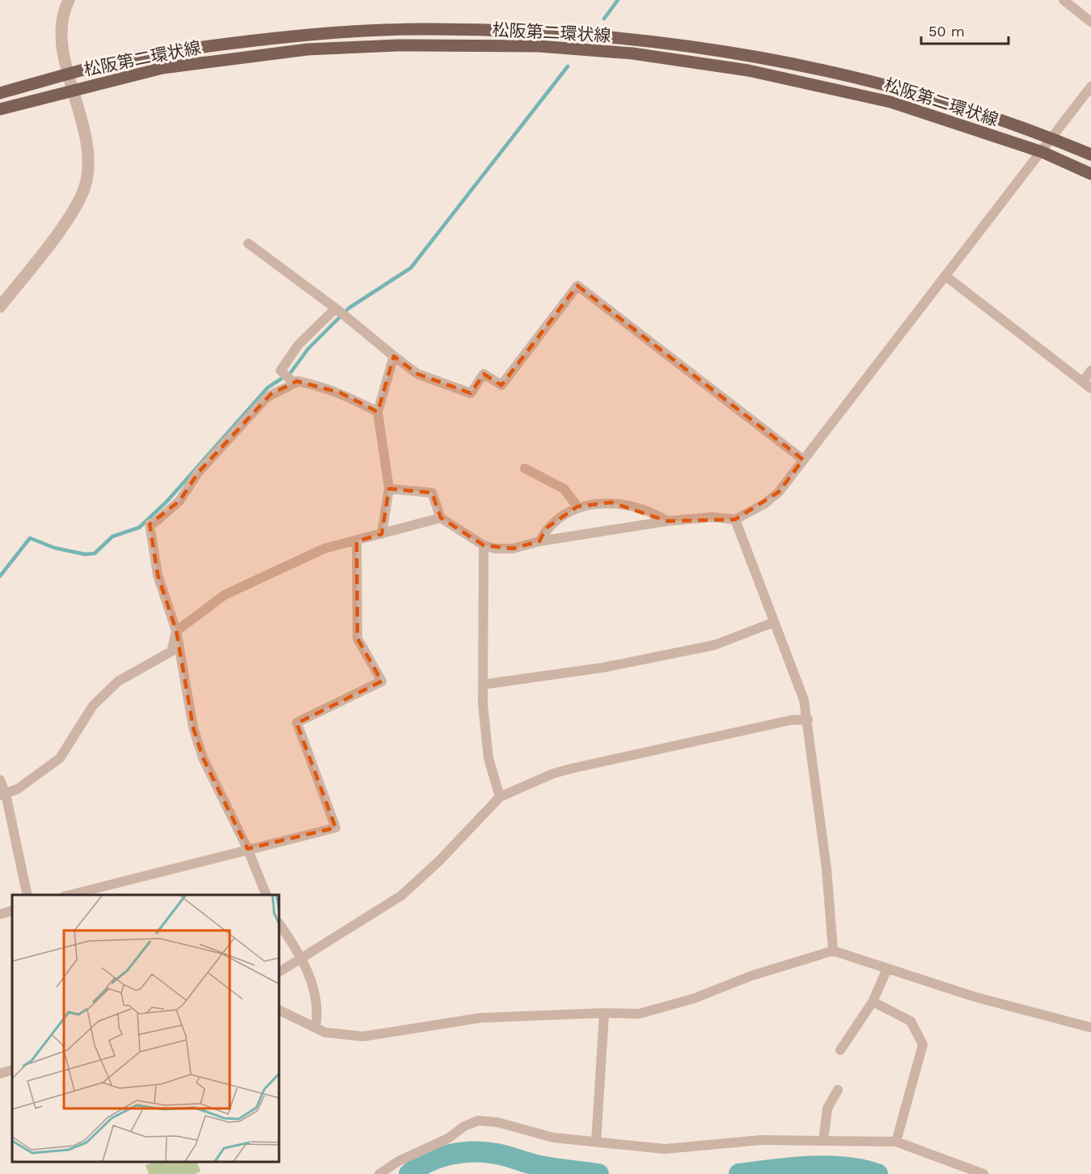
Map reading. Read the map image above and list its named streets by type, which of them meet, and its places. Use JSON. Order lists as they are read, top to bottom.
{
  "streets": {
    "main road": ["松阪第二環状線"]
  },
  "scale_bar": "50 m"
}
